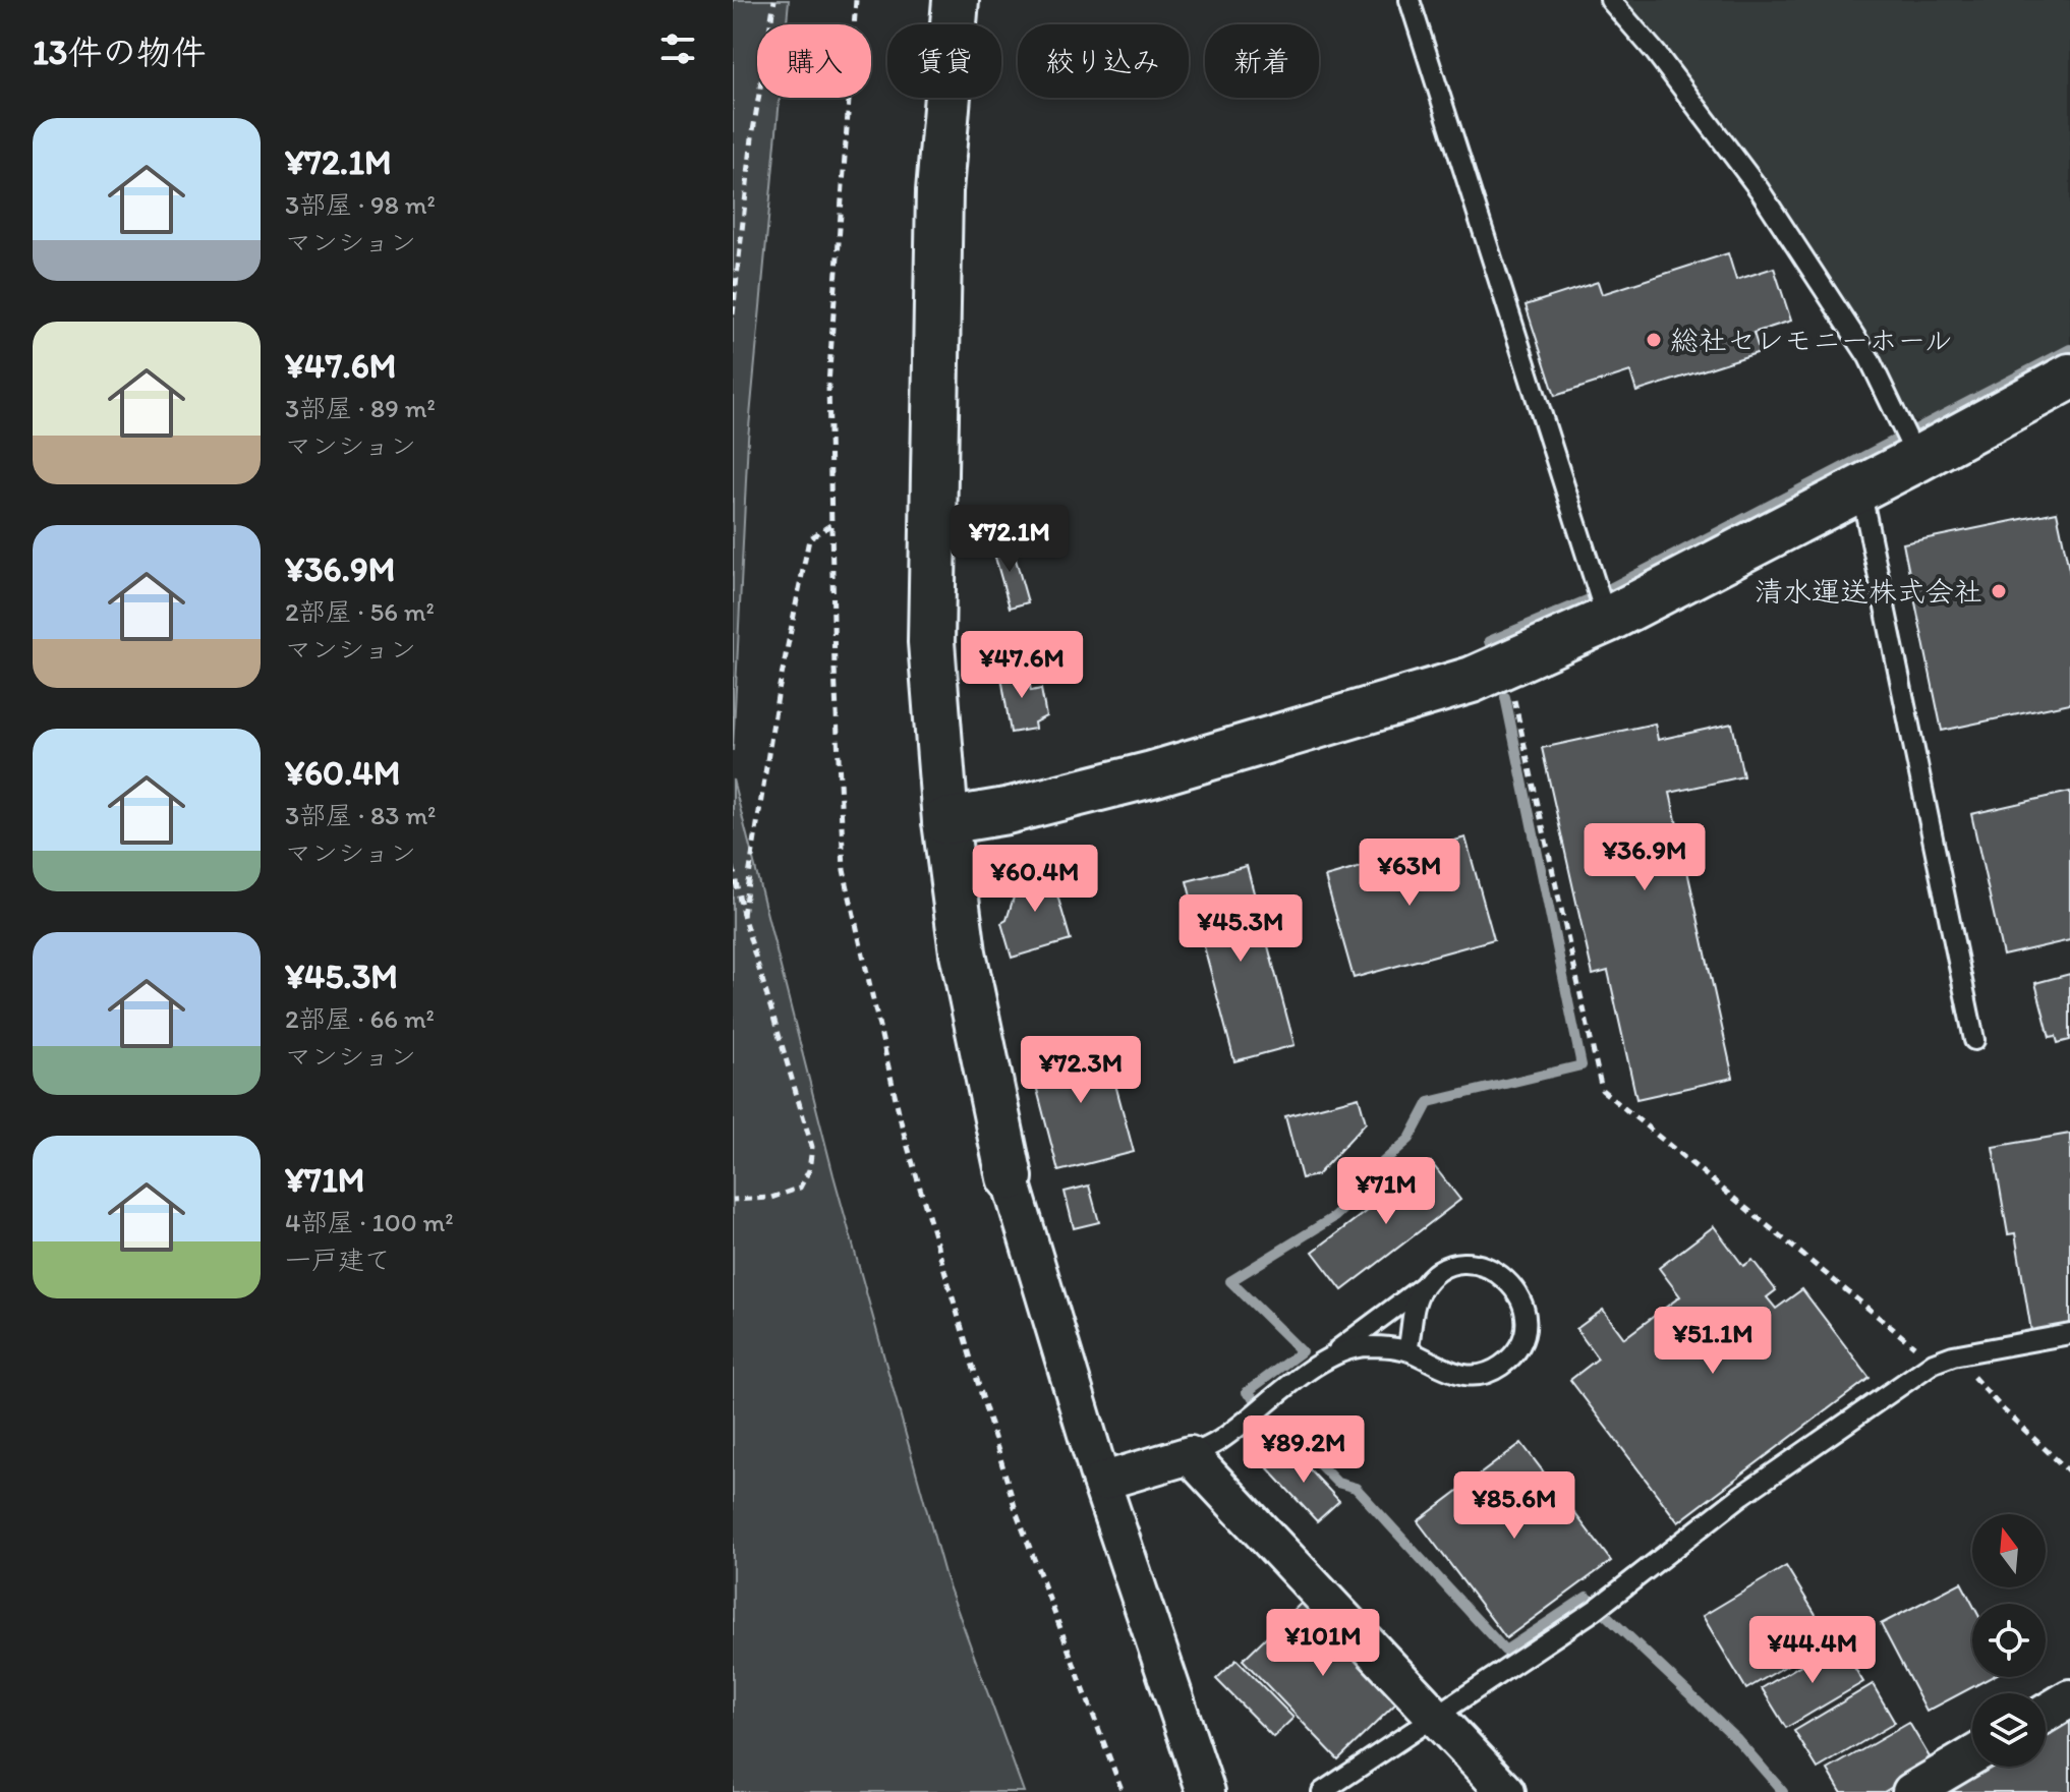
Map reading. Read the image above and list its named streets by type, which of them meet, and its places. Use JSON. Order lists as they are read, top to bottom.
{
  "places": ["総社セレモニーホール", "清水運送株式会社"],
  "north": "top",
  "page": {
    "heading": "13件の物件",
    "chip": [
      "購入",
      "賃貸",
      "絞り込み",
      "新着"
    ],
    "list": [
      {
        "name": "¥72.1M",
        "note": "3部屋 · 98 m² · マンション"
      },
      {
        "name": "¥47.6M",
        "note": "3部屋 · 89 m² · マンション"
      },
      {
        "name": "¥36.9M",
        "note": "2部屋 · 56 m² · マンション"
      },
      {
        "name": "¥60.4M",
        "note": "3部屋 · 83 m² · マンション"
      },
      {
        "name": "¥45.3M",
        "note": "2部屋 · 66 m² · マンション"
      },
      {
        "name": "¥71M",
        "note": "4部屋 · 100 m² · 一戸建て"
      }
    ],
    "price": [
      "¥72.1M",
      "¥47.6M",
      "¥36.9M",
      "¥63M",
      "¥60.4M",
      "¥45.3M",
      "¥72.3M",
      "¥71M",
      "¥51.1M",
      "¥89.2M",
      "¥85.6M",
      "¥101M",
      "¥44.4M"
    ]
  }
}
